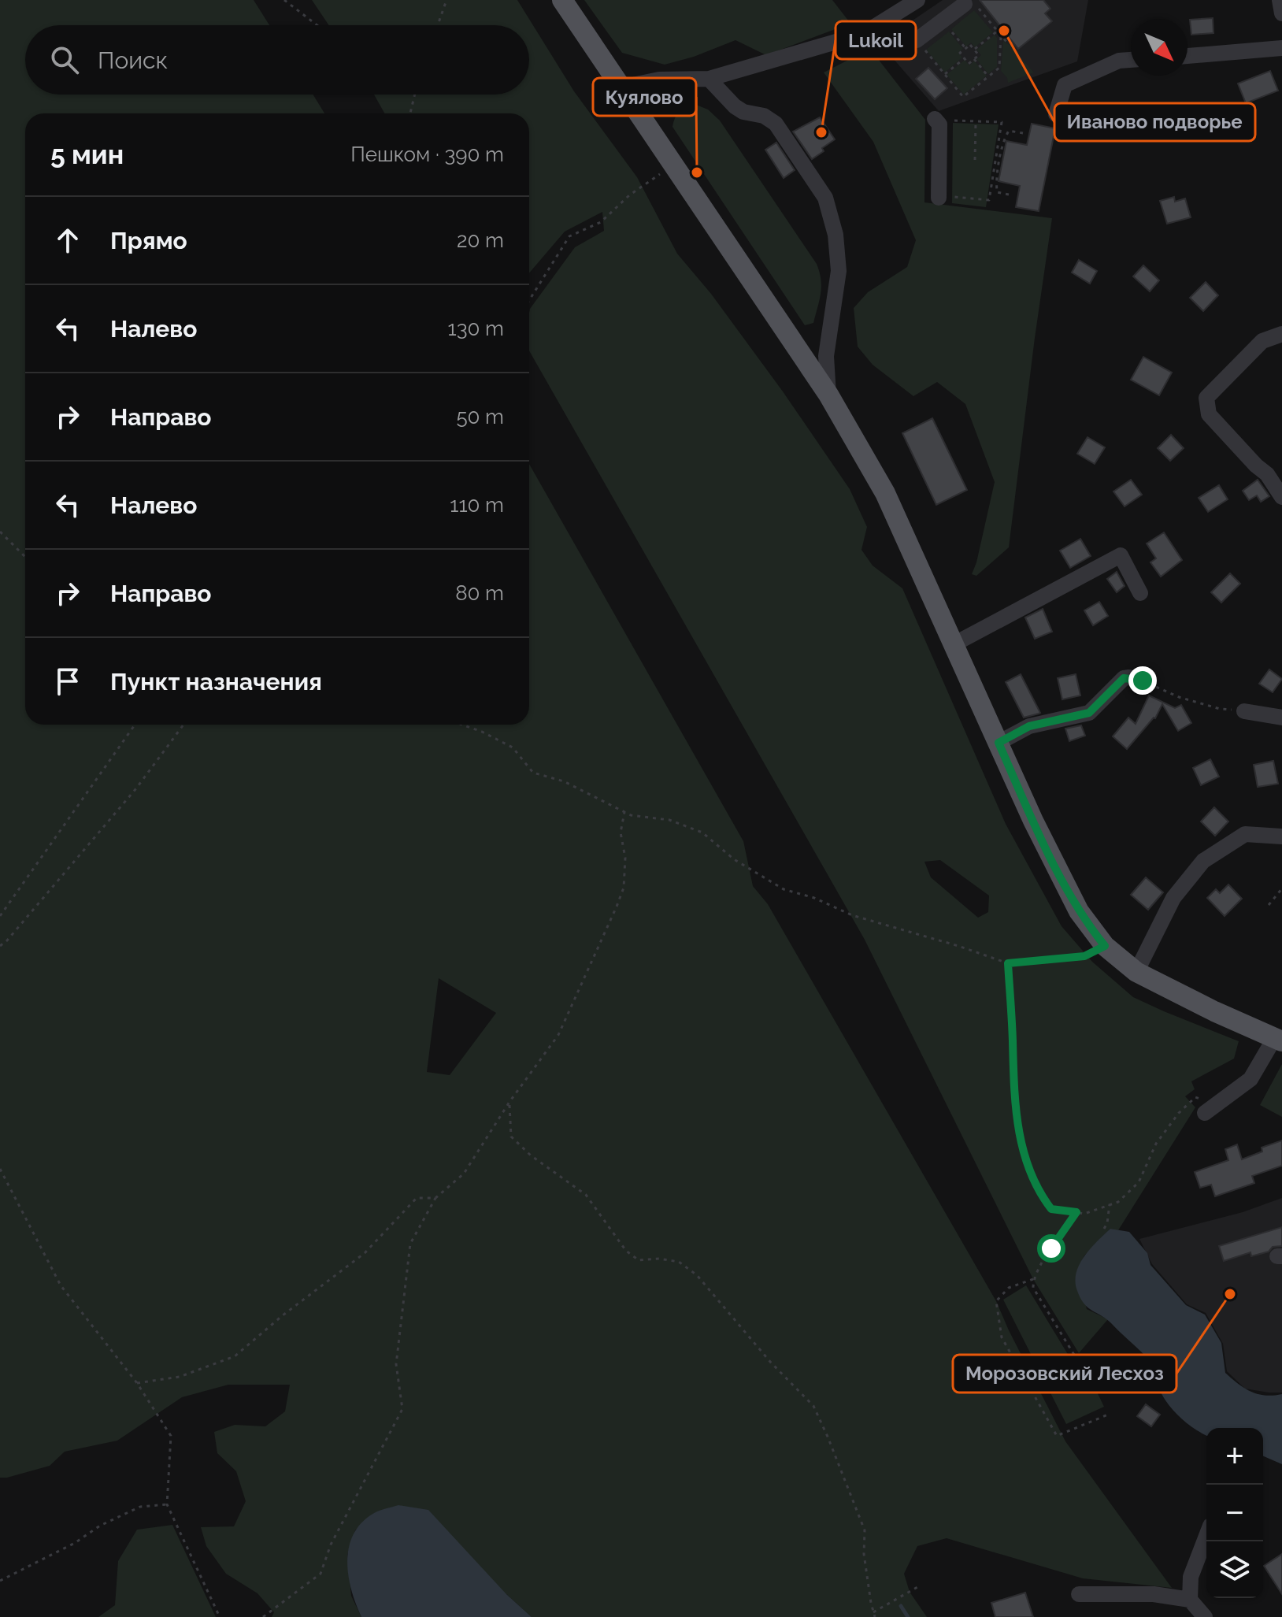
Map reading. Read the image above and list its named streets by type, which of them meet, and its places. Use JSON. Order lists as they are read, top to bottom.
{
  "places": [
    "Иваново подворье",
    "Lukoil",
    "Куялово",
    "Морозовский Лесхоз"
  ],
  "north": "bottom right",
  "page": {
    "search": "Поиск",
    "heading": ["5 мин", "Пешком · 390 m"],
    "list": [
      ["Прямо", "20 m"],
      ["Налево", "130 m"],
      ["Направо", "50 m"],
      ["Налево", "110 m"],
      ["Направо", "80 m"],
      "Пункт назначения"
    ],
    "map_buttons": ["+", "−"]
  }
}
